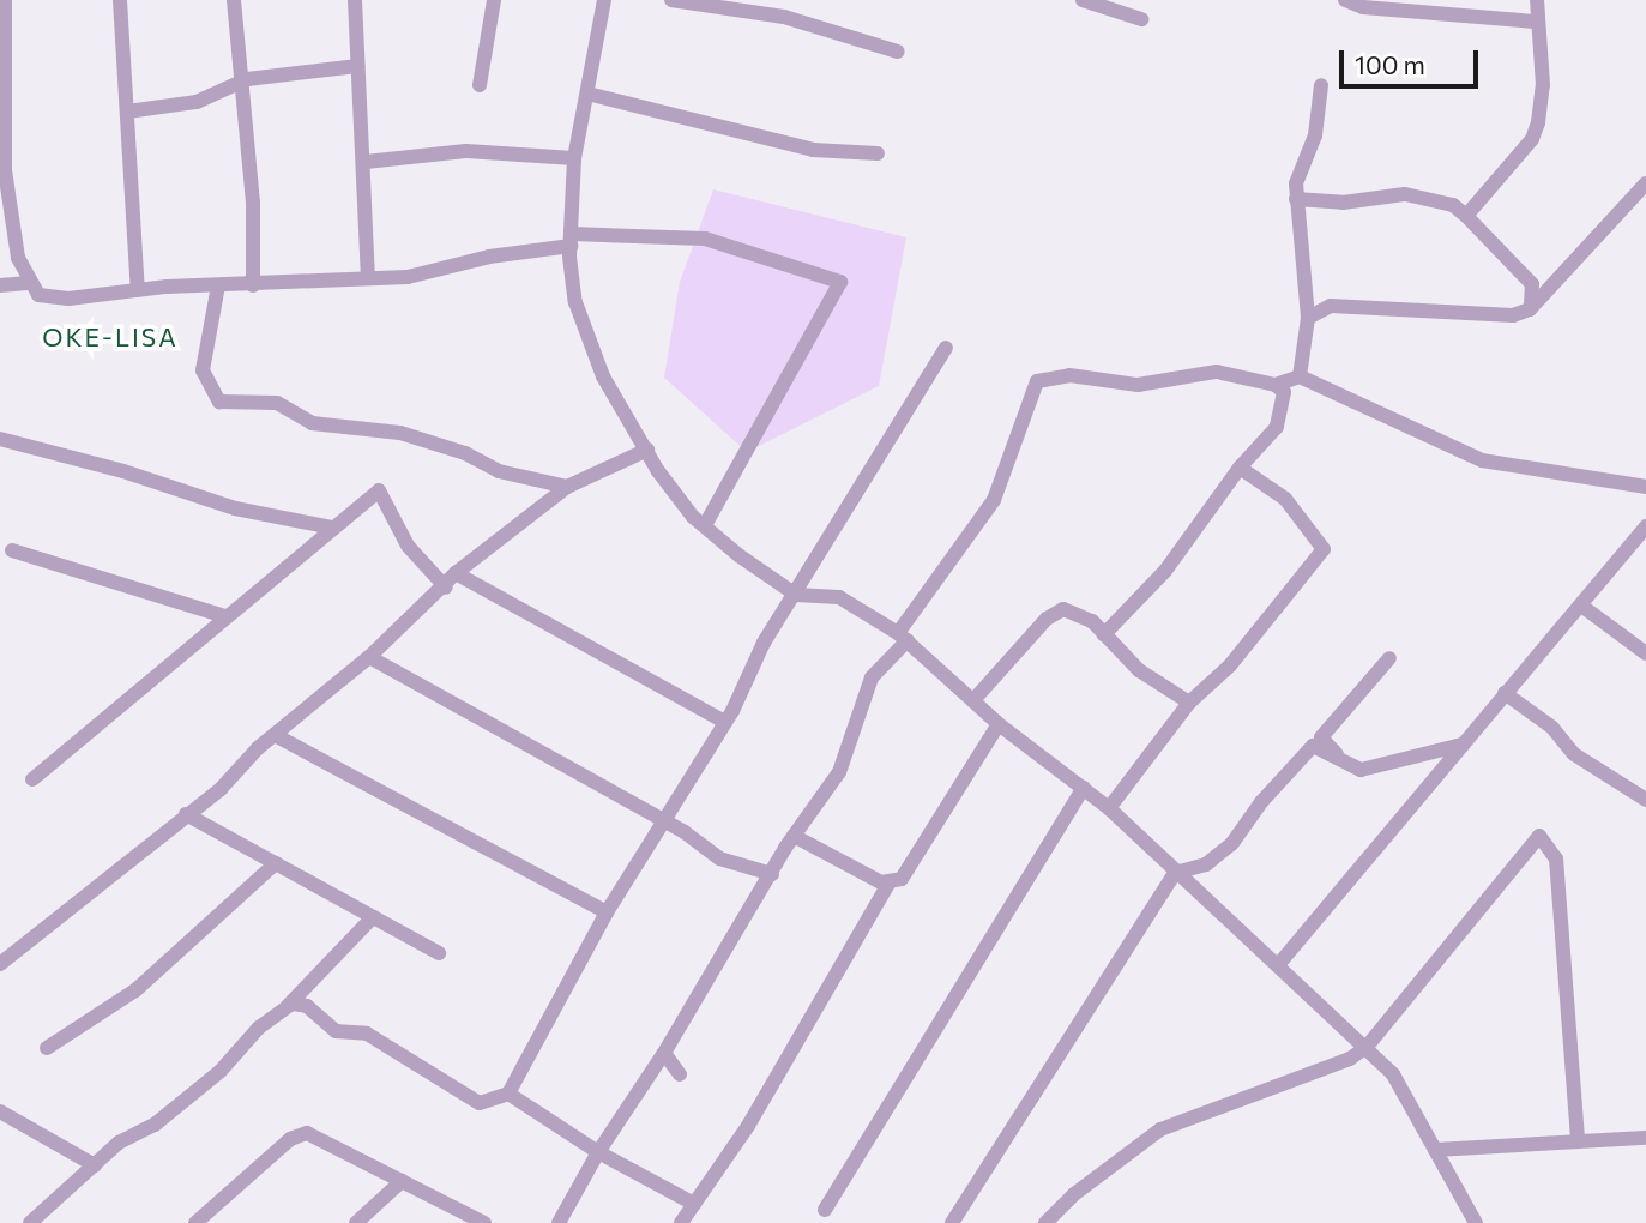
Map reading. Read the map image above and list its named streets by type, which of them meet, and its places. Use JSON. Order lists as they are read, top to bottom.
{
  "districts": ["OKE-LISA"],
  "scale_bar": "100 m"
}
